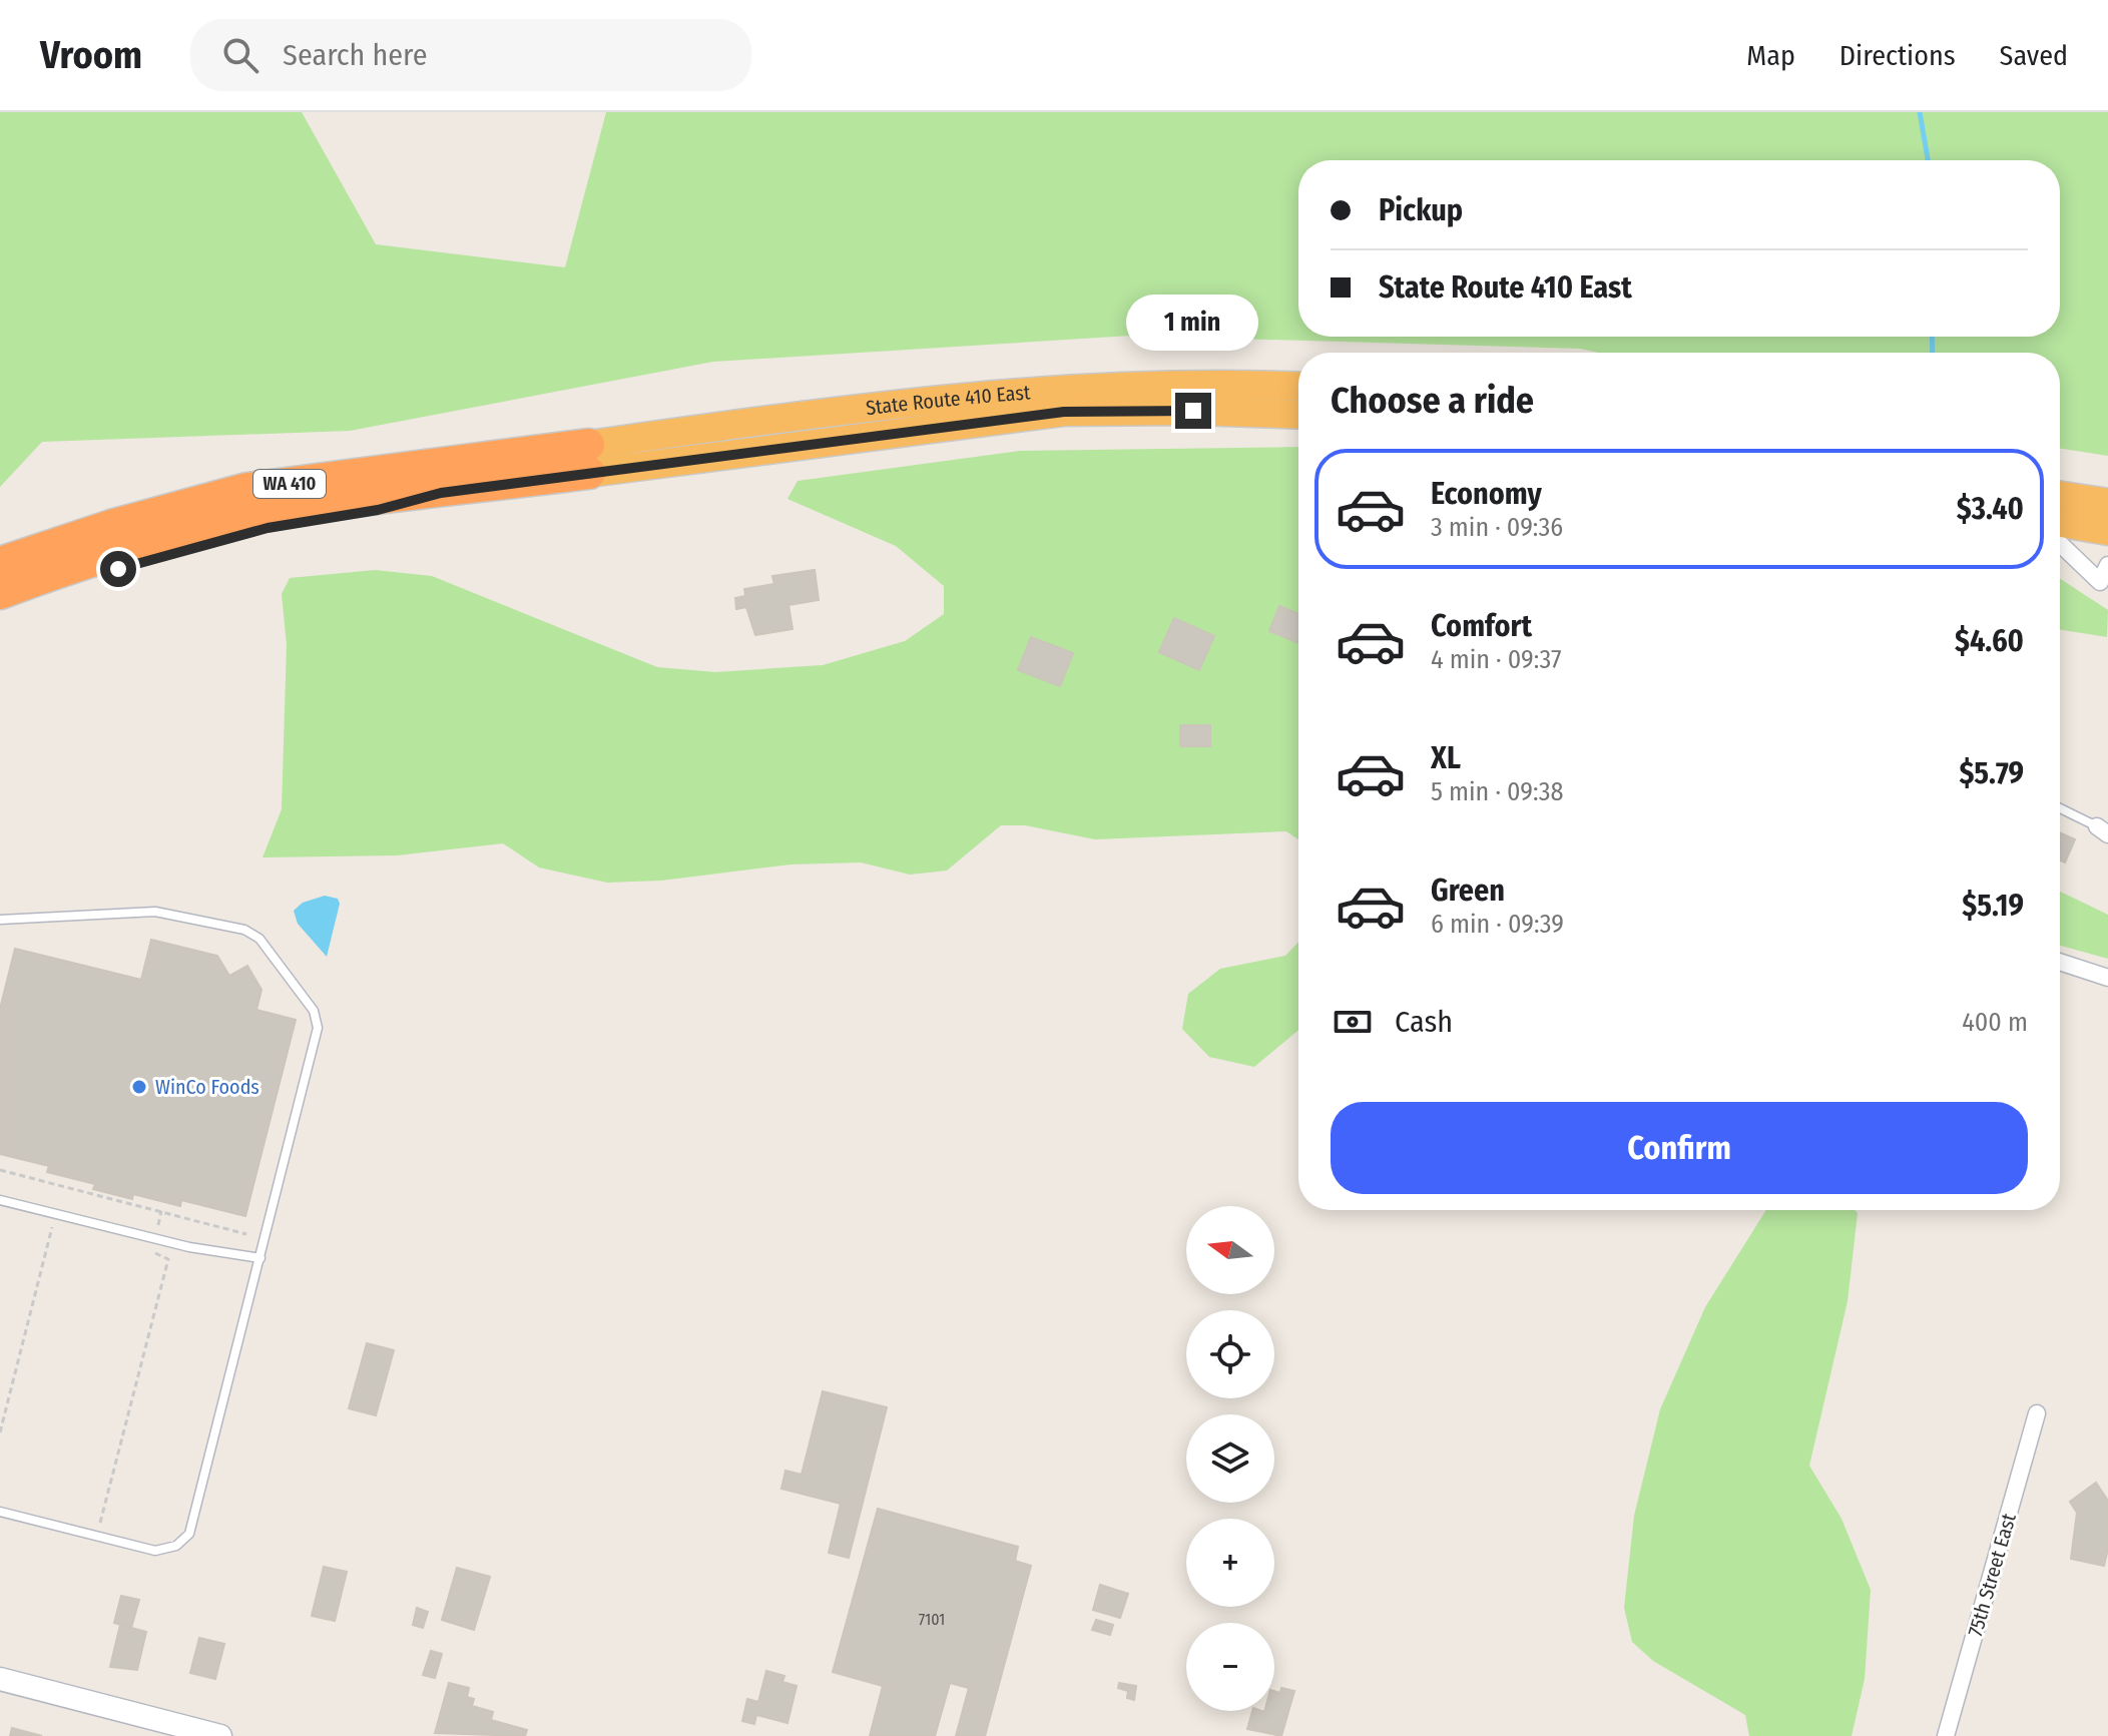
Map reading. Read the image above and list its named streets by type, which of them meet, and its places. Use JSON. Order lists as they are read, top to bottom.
{
  "streets": {
    "highway": ["State Route 410 East", "WA 410"],
    "street": ["75th Street East"]
  },
  "crossings": [
    ["State Route 410 East", "WA 410"]
  ],
  "places": ["WinCo Foods"],
  "house_numbers": ["7101"],
  "north": "left",
  "page": {
    "header": "Vroom",
    "search": "Search here",
    "nav": ["Map", "Directions", "Saved"],
    "banner": ["Pickup", "State Route 410 East"],
    "bubble": "1 min",
    "heading": "Choose a ride",
    "list": [
      {
        "name": "Economy",
        "note": "3 min · 09:36",
        "value": "$3.40"
      },
      {
        "name": "Comfort",
        "note": "4 min · 09:37",
        "value": "$4.60"
      },
      {
        "name": "XL",
        "note": "5 min · 09:38",
        "value": "$5.79"
      },
      {
        "name": "Green",
        "note": "6 min · 09:39",
        "value": "$5.19"
      }
    ],
    "pay": ["Cash", "400 m"],
    "buttons": "Confirm",
    "map_buttons": ["+", "−"]
  }
}
